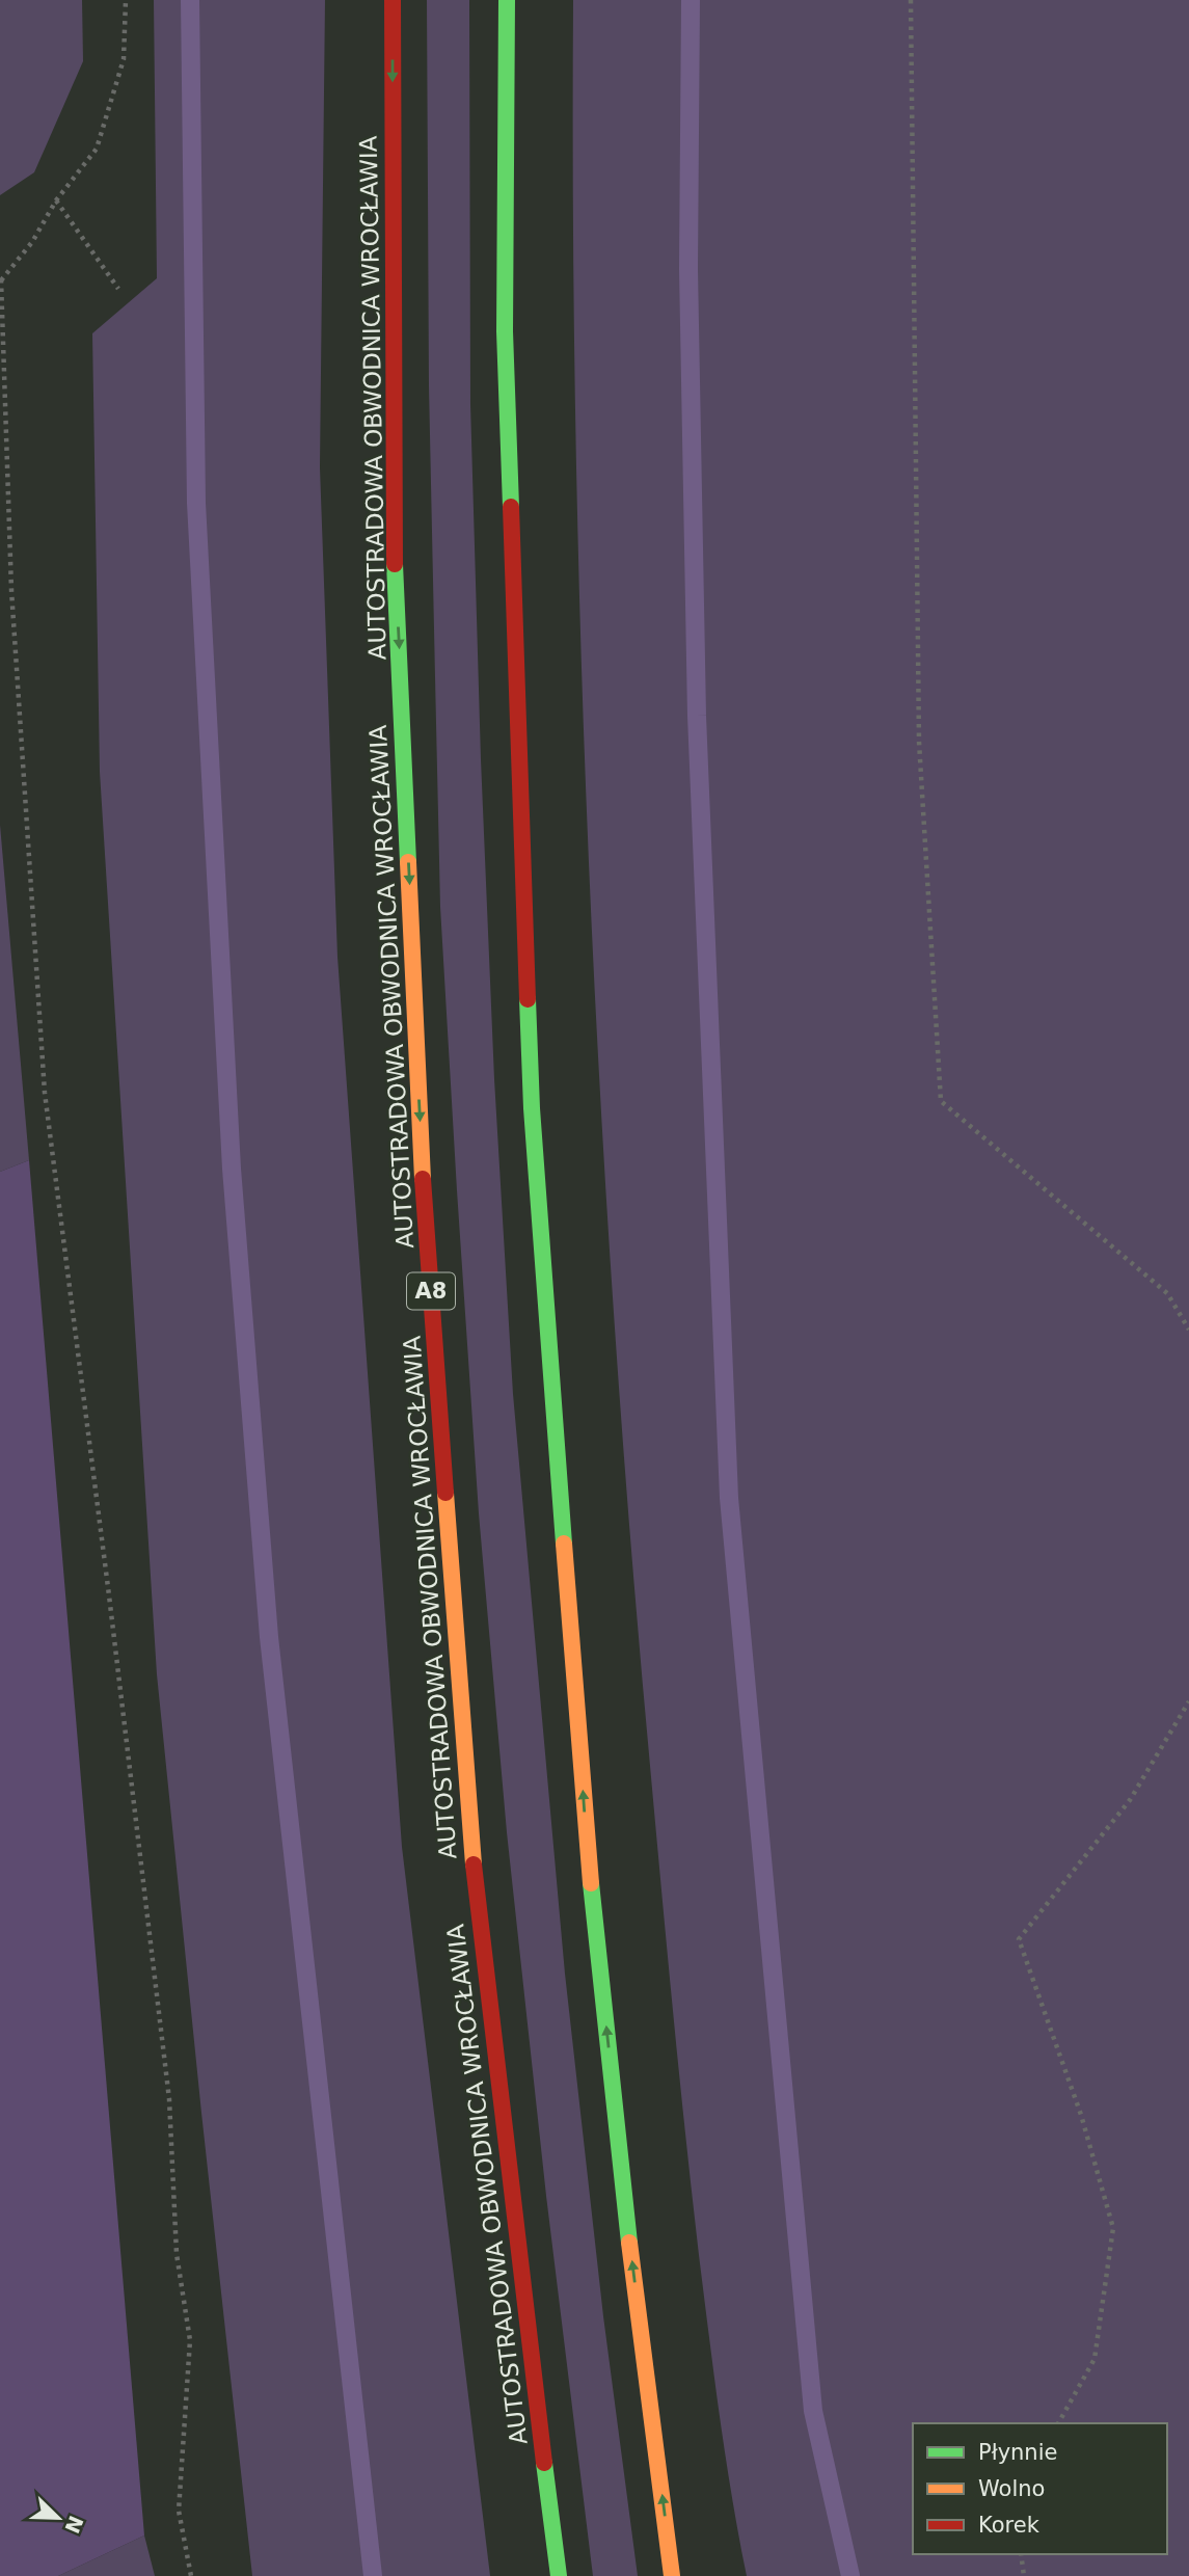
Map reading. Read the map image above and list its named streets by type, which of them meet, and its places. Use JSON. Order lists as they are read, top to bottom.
{
  "streets": {
    "highway": ["AUTOSTRADOWA OBWODNICA WROCŁAWIA", "A8"]
  },
  "legend": ["Płynnie", "Wolno", "Korek"],
  "north": "bottom right"
}
